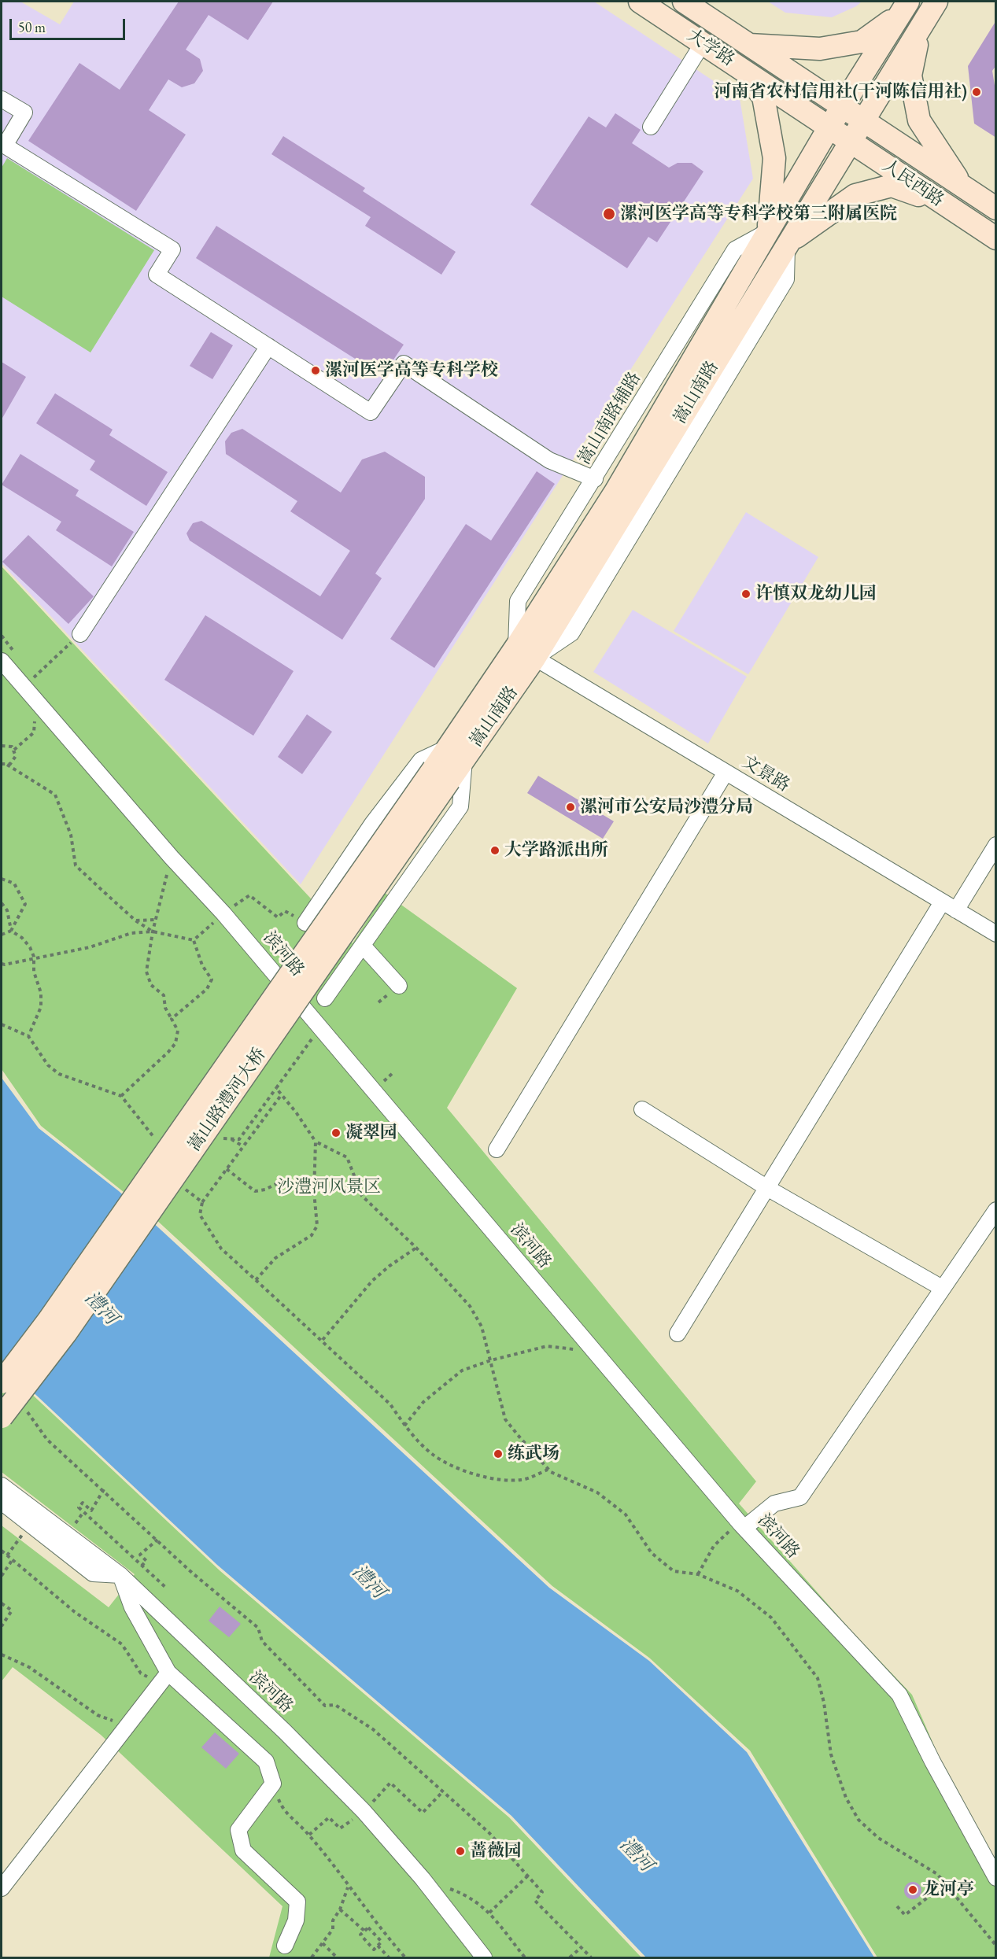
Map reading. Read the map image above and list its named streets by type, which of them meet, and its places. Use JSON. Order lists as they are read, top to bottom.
{
  "streets": {
    "main road": [
      "大学路",
      "人民西路",
      "嵩山南路",
      "嵩山路澧河大桥"
    ],
    "street": ["嵩山南路辅路", "文景路", "滨河路"]
  },
  "crossings": [
    ["大学路", "人民西路"],
    ["大学路", "嵩山南路"],
    ["人民西路", "嵩山南路"],
    ["嵩山南路", "嵩山南路辅路"],
    ["嵩山南路", "文景路"],
    ["嵩山南路", "嵩山路澧河大桥"],
    ["嵩山南路辅路", "文景路"]
  ],
  "water": ["澧河"],
  "parks": ["沙澧河风景区"],
  "places": [
    "河南省农村信用社(干河陈信用社)",
    "漯河医学高等专科学校第三附属医院",
    "漯河医学高等专科学校",
    "许慎双龙幼儿园",
    "漯河市公安局沙澧分局",
    "大学路派出所",
    "凝翠园",
    "练武场",
    "蔷薇园",
    "龙河亭"
  ],
  "scale_bar": "50 m"
}
